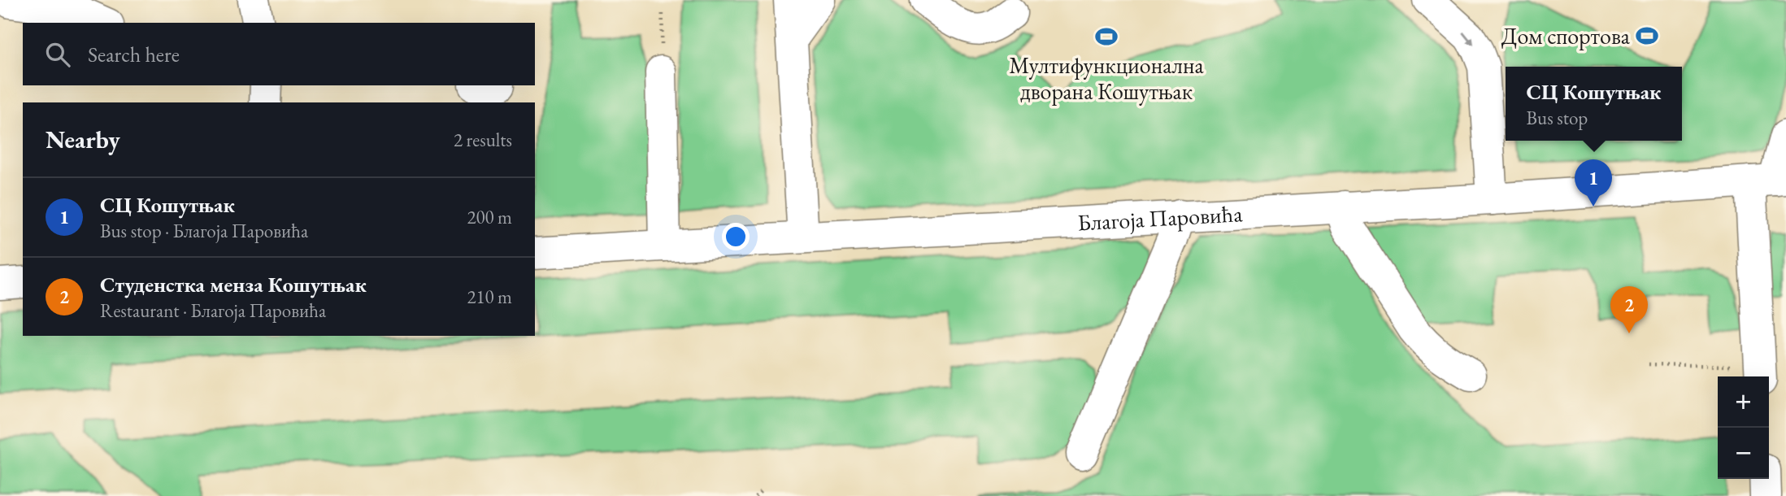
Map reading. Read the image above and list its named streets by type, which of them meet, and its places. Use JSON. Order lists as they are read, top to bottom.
{
  "streets": {
    "main road": ["Благоја Паровића"]
  },
  "places": {
    "sports": ["Дом спортова", "Мултифункционална дворана Кошутњак"]
  },
  "page": {
    "search": "Search here",
    "popup": ["СЦ Кошутњак", "Bus stop"],
    "heading": ["Nearby", "2 results"],
    "pins": ["1", "2"],
    "list": [
      {
        "mark": "1",
        "name": "СЦ Кошутњак",
        "note": "Bus stop · Благоја Паровића",
        "value": "200 m"
      },
      {
        "mark": "2",
        "name": "Студенстка менза Кошутњак",
        "note": "Restaurant · Благоја Паровића",
        "value": "210 m"
      }
    ],
    "map_buttons": ["+", "−"]
  }
}
